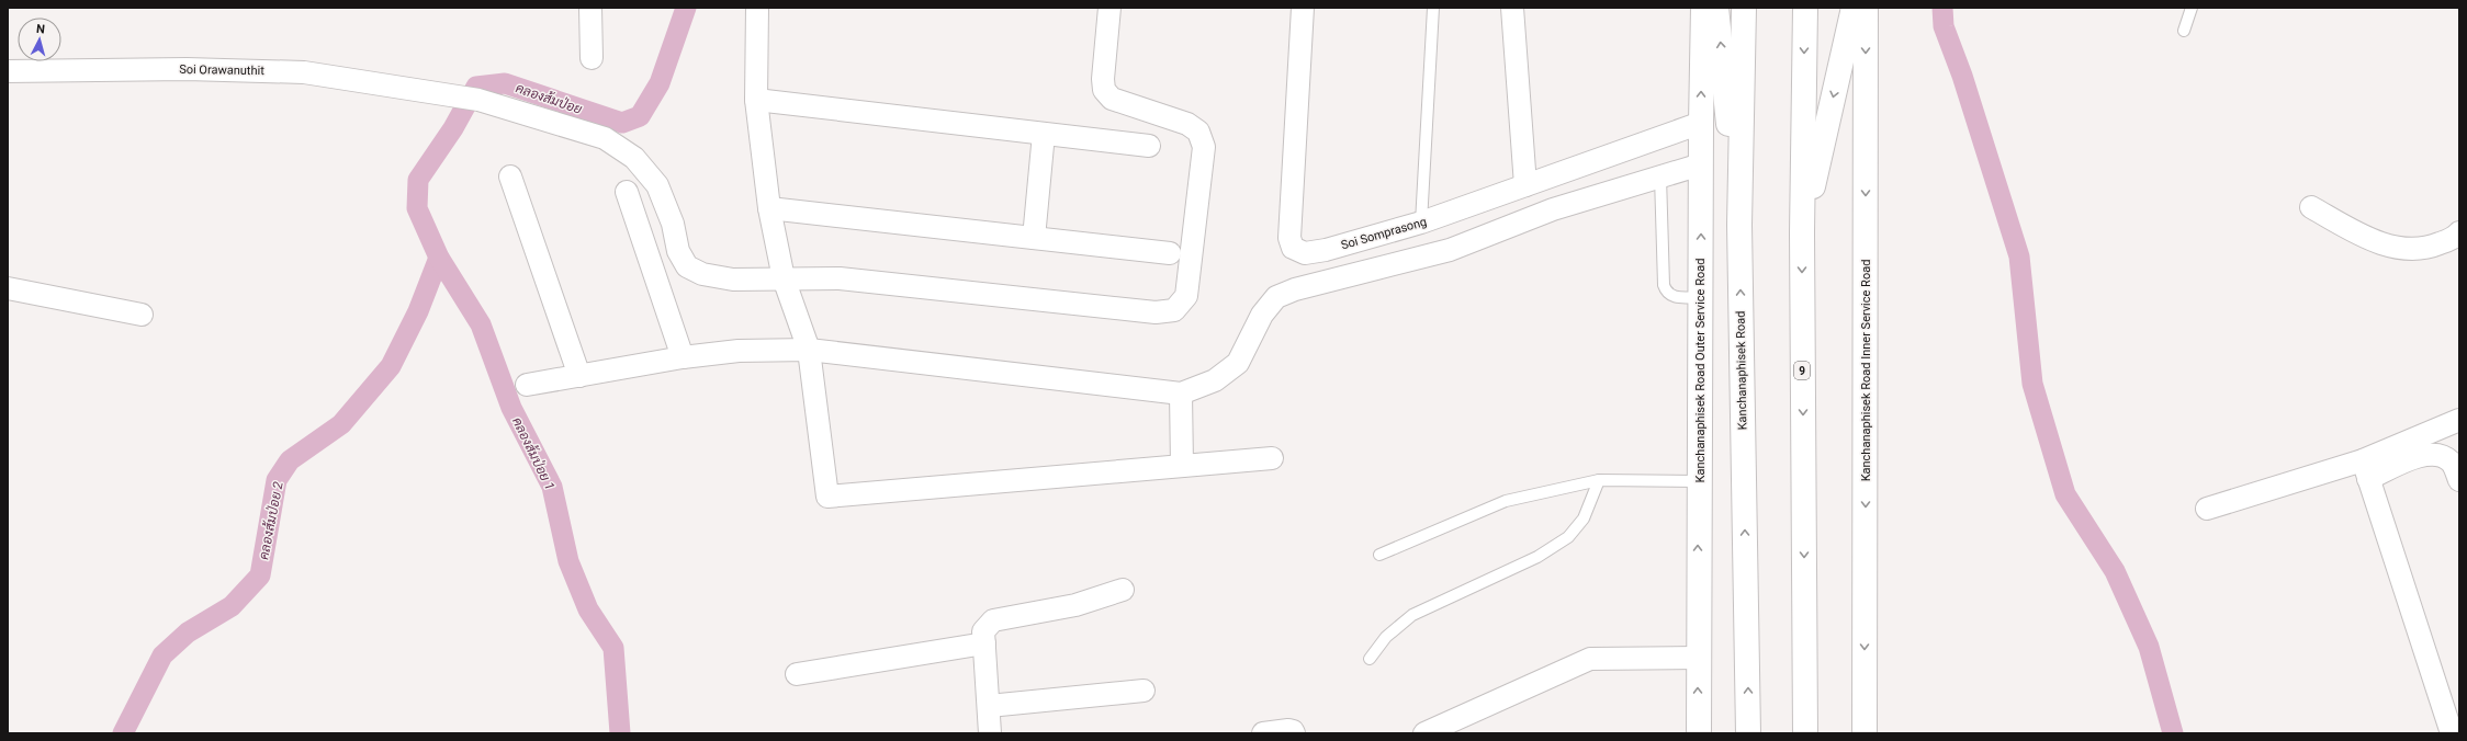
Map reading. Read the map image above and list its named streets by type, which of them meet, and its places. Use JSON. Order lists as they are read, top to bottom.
{
  "streets": {
    "main road": [
      "Kanchanaphisek Road Outer Service Road",
      "Kanchanaphisek Road",
      "9",
      "Kanchanaphisek Road Inner Service Road"
    ],
    "street": ["Soi Orawanuthit", "Soi Somprasong"]
  },
  "crossings": [
    ["Soi Somprasong", "Kanchanaphisek Road Outer Service Road"]
  ],
  "water": ["คลองส้มป่อย", "คลองส้มป่อย 1", "คลองส้มป่อย 2"],
  "north": "top"
}
